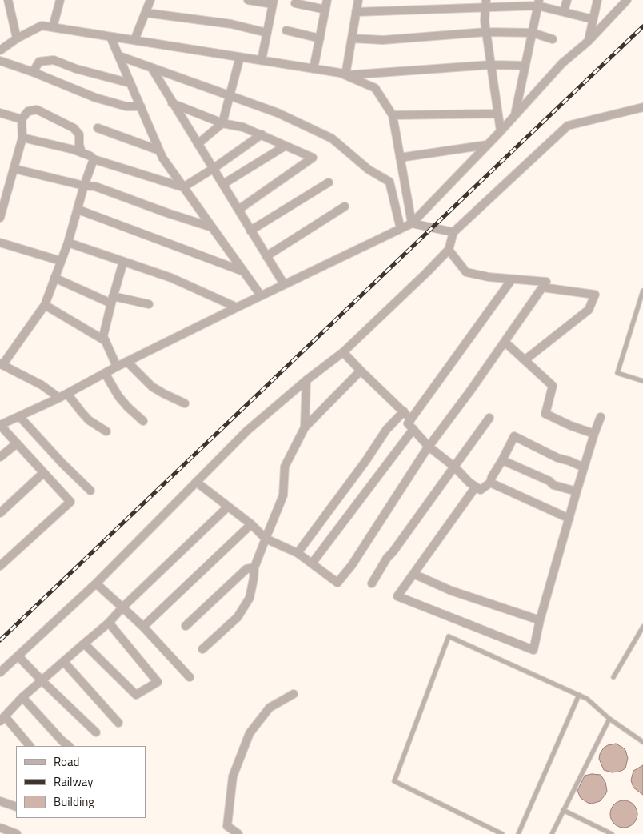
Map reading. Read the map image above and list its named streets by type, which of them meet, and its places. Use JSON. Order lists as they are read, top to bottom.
{
  "legend": ["Road", "Railway", "Building"]
}
